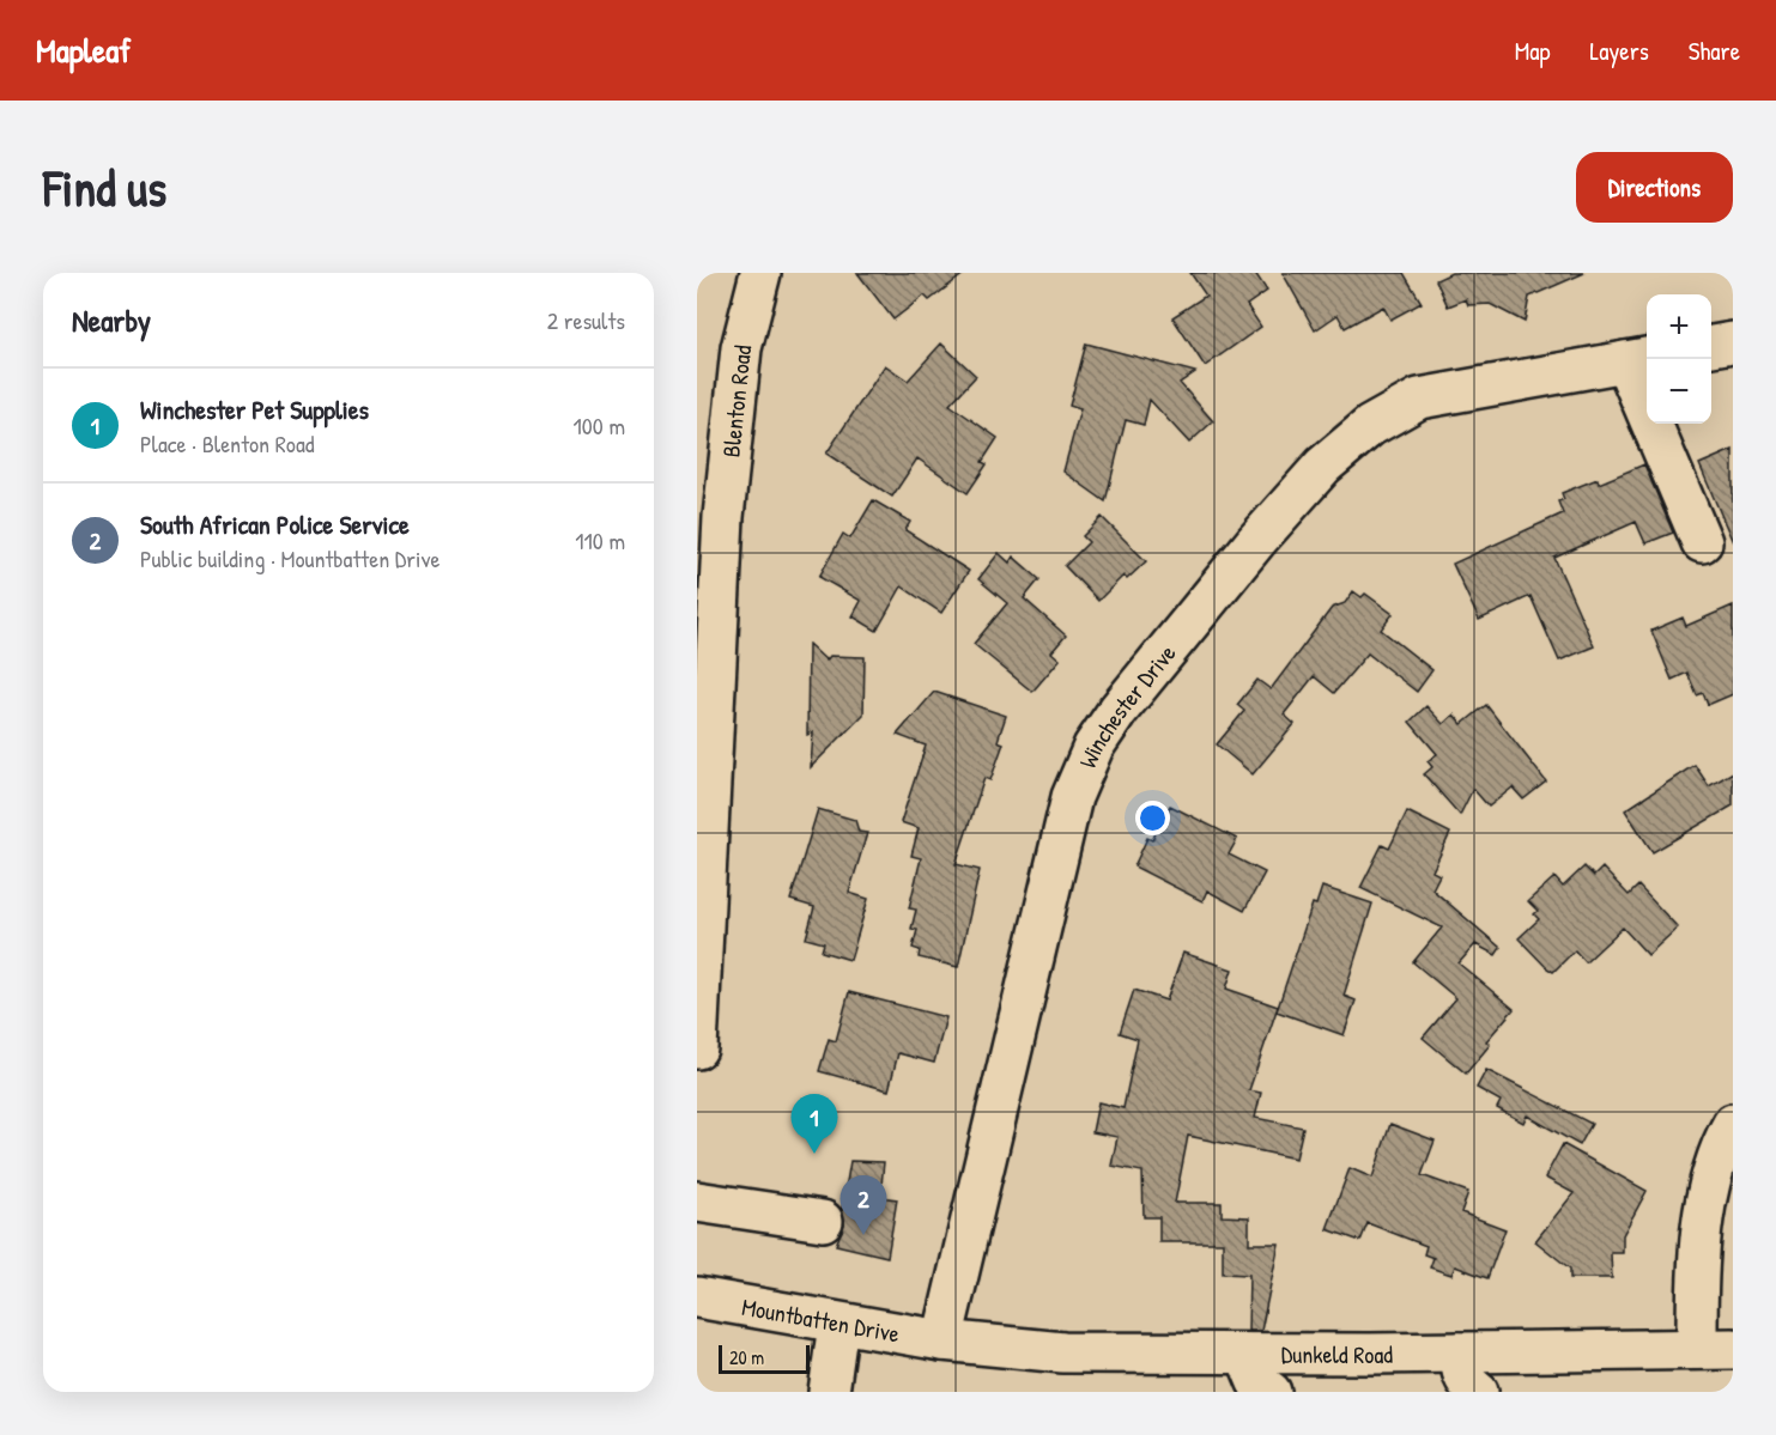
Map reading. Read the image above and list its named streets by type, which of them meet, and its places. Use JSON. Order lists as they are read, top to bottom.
{
  "streets": {
    "street": [
      "Blenton Road",
      "Winchester Drive",
      "Mountbatten Drive",
      "Dunkeld Road"
    ]
  },
  "crossings": [
    ["Winchester Drive", "Mountbatten Drive"],
    ["Winchester Drive", "Dunkeld Road"],
    ["Mountbatten Drive", "Dunkeld Road"]
  ],
  "scale_bar": "20 m",
  "page": {
    "header": "Mapleaf",
    "nav": ["Map", "Layers", "Share"],
    "buttons": "Directions",
    "title": "Find us",
    "heading": ["Nearby", "2 results"],
    "map_buttons": ["+", "−"],
    "list": [
      {
        "mark": "1",
        "name": "Winchester Pet Supplies",
        "note": "Place · Blenton Road",
        "value": "100 m"
      },
      {
        "mark": "2",
        "name": "South African Police Service",
        "note": "Public building · Mountbatten Drive",
        "value": "110 m"
      }
    ],
    "pins": ["1", "2"],
    "scale": "20 m"
  }
}
